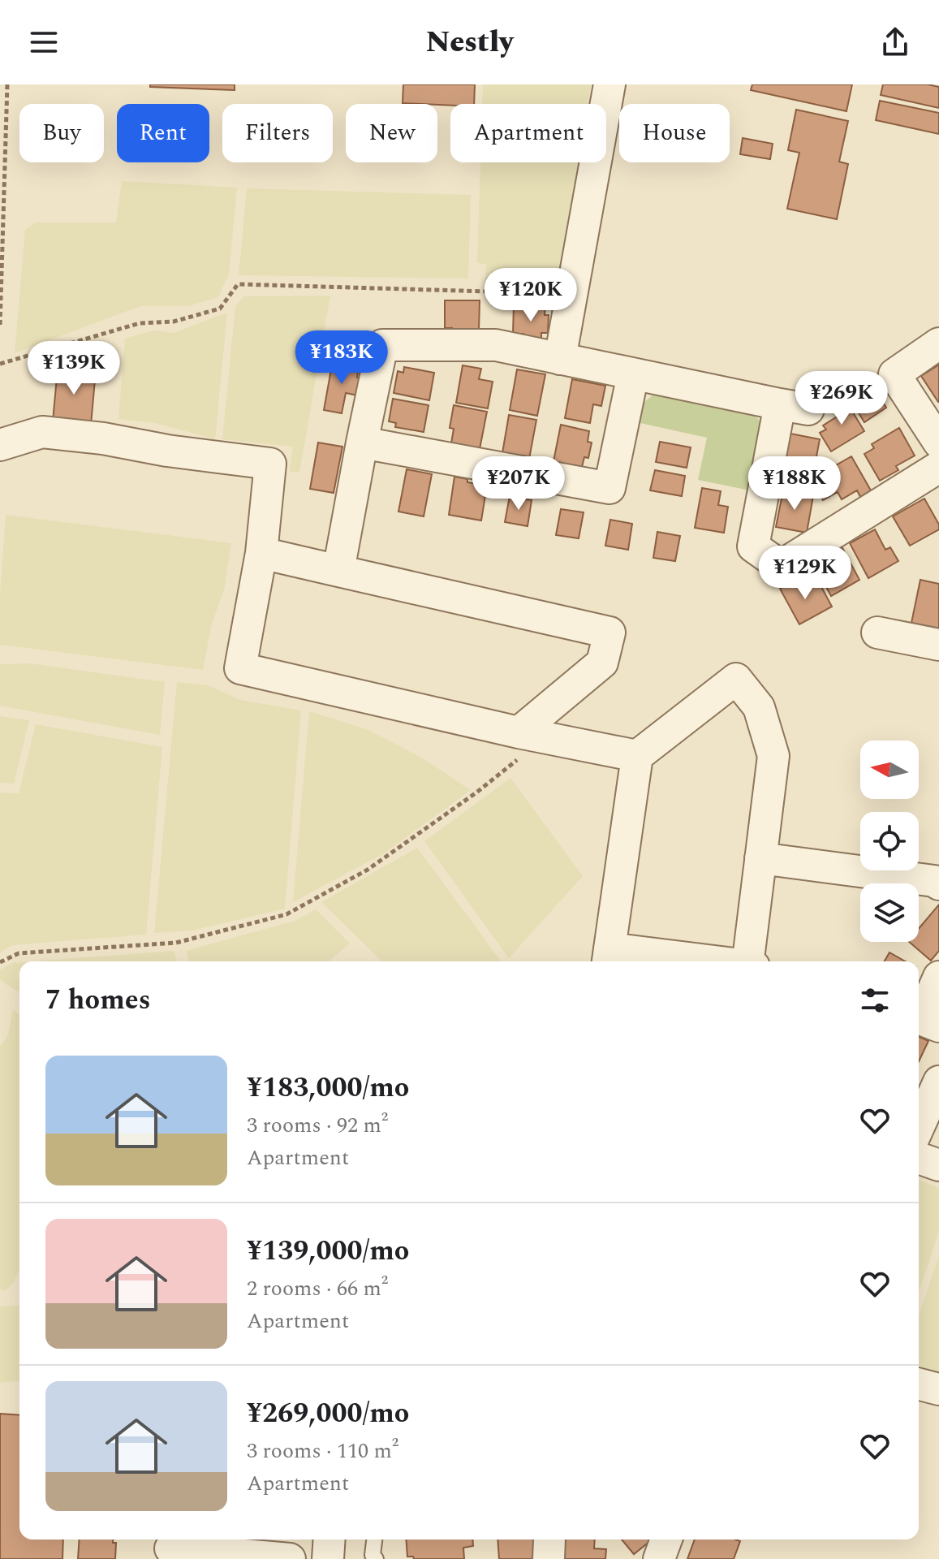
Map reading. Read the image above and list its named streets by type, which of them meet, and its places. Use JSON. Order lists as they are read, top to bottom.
{
  "north": "left",
  "page": {
    "header": "Nestly",
    "chip": [
      "Buy",
      "Rent",
      "Filters",
      "New",
      "Apartment",
      "House"
    ],
    "price": [
      "¥120K",
      "¥183K",
      "¥139K",
      "¥269K",
      "¥207K",
      "¥188K",
      "¥129K"
    ],
    "heading": "7 homes",
    "list": [
      {
        "name": "¥183,000/mo",
        "note": "3 rooms · 92 m² · Apartment"
      },
      {
        "name": "¥139,000/mo",
        "note": "2 rooms · 66 m² · Apartment"
      },
      {
        "name": "¥269,000/mo",
        "note": "3 rooms · 110 m² · Apartment"
      }
    ]
  }
}
